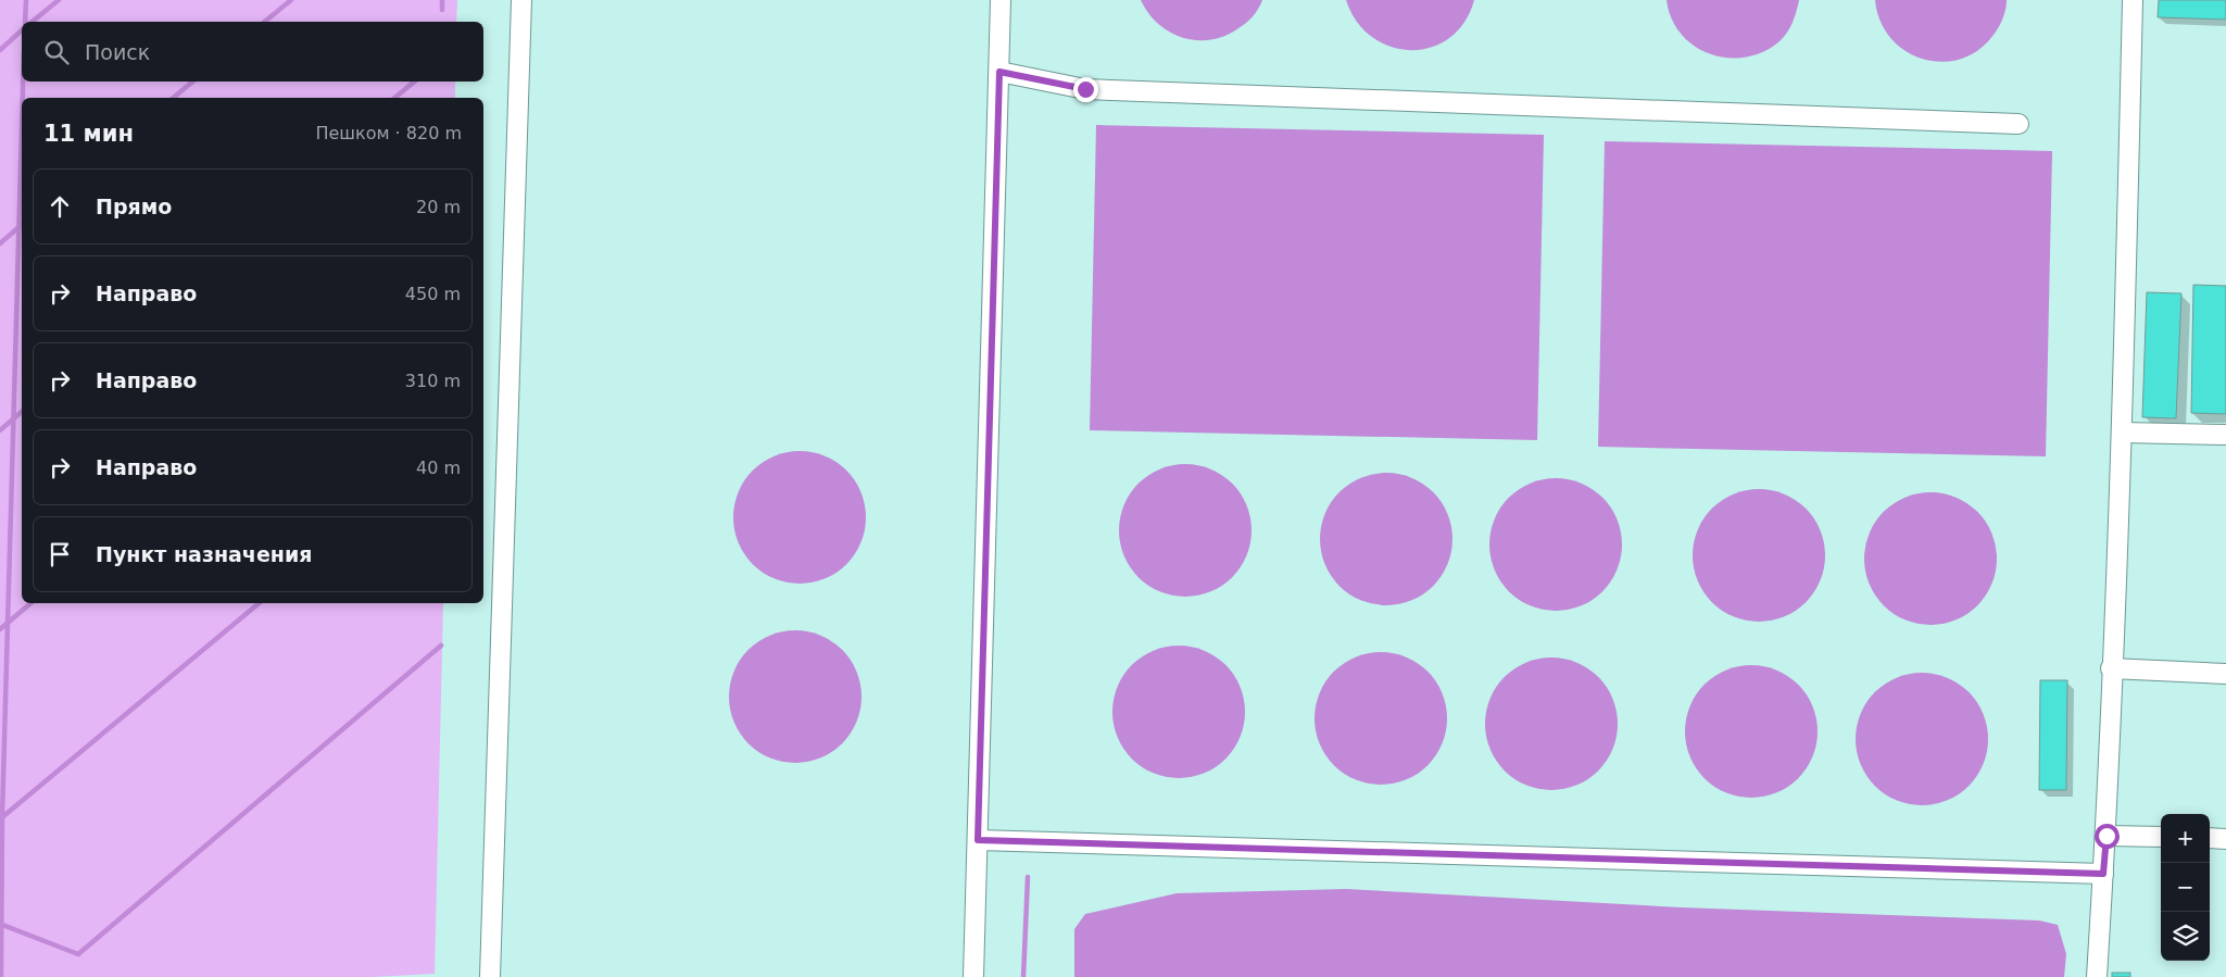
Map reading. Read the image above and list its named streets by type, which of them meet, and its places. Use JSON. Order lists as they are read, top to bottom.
{
  "page": {
    "search": "Поиск",
    "heading": ["11 мин", "Пешком · 820 m"],
    "list": [
      ["Прямо", "20 m"],
      ["Направо", "450 m"],
      ["Направо", "310 m"],
      ["Направо", "40 m"],
      "Пункт назначения"
    ],
    "map_buttons": ["+", "−"]
  }
}
